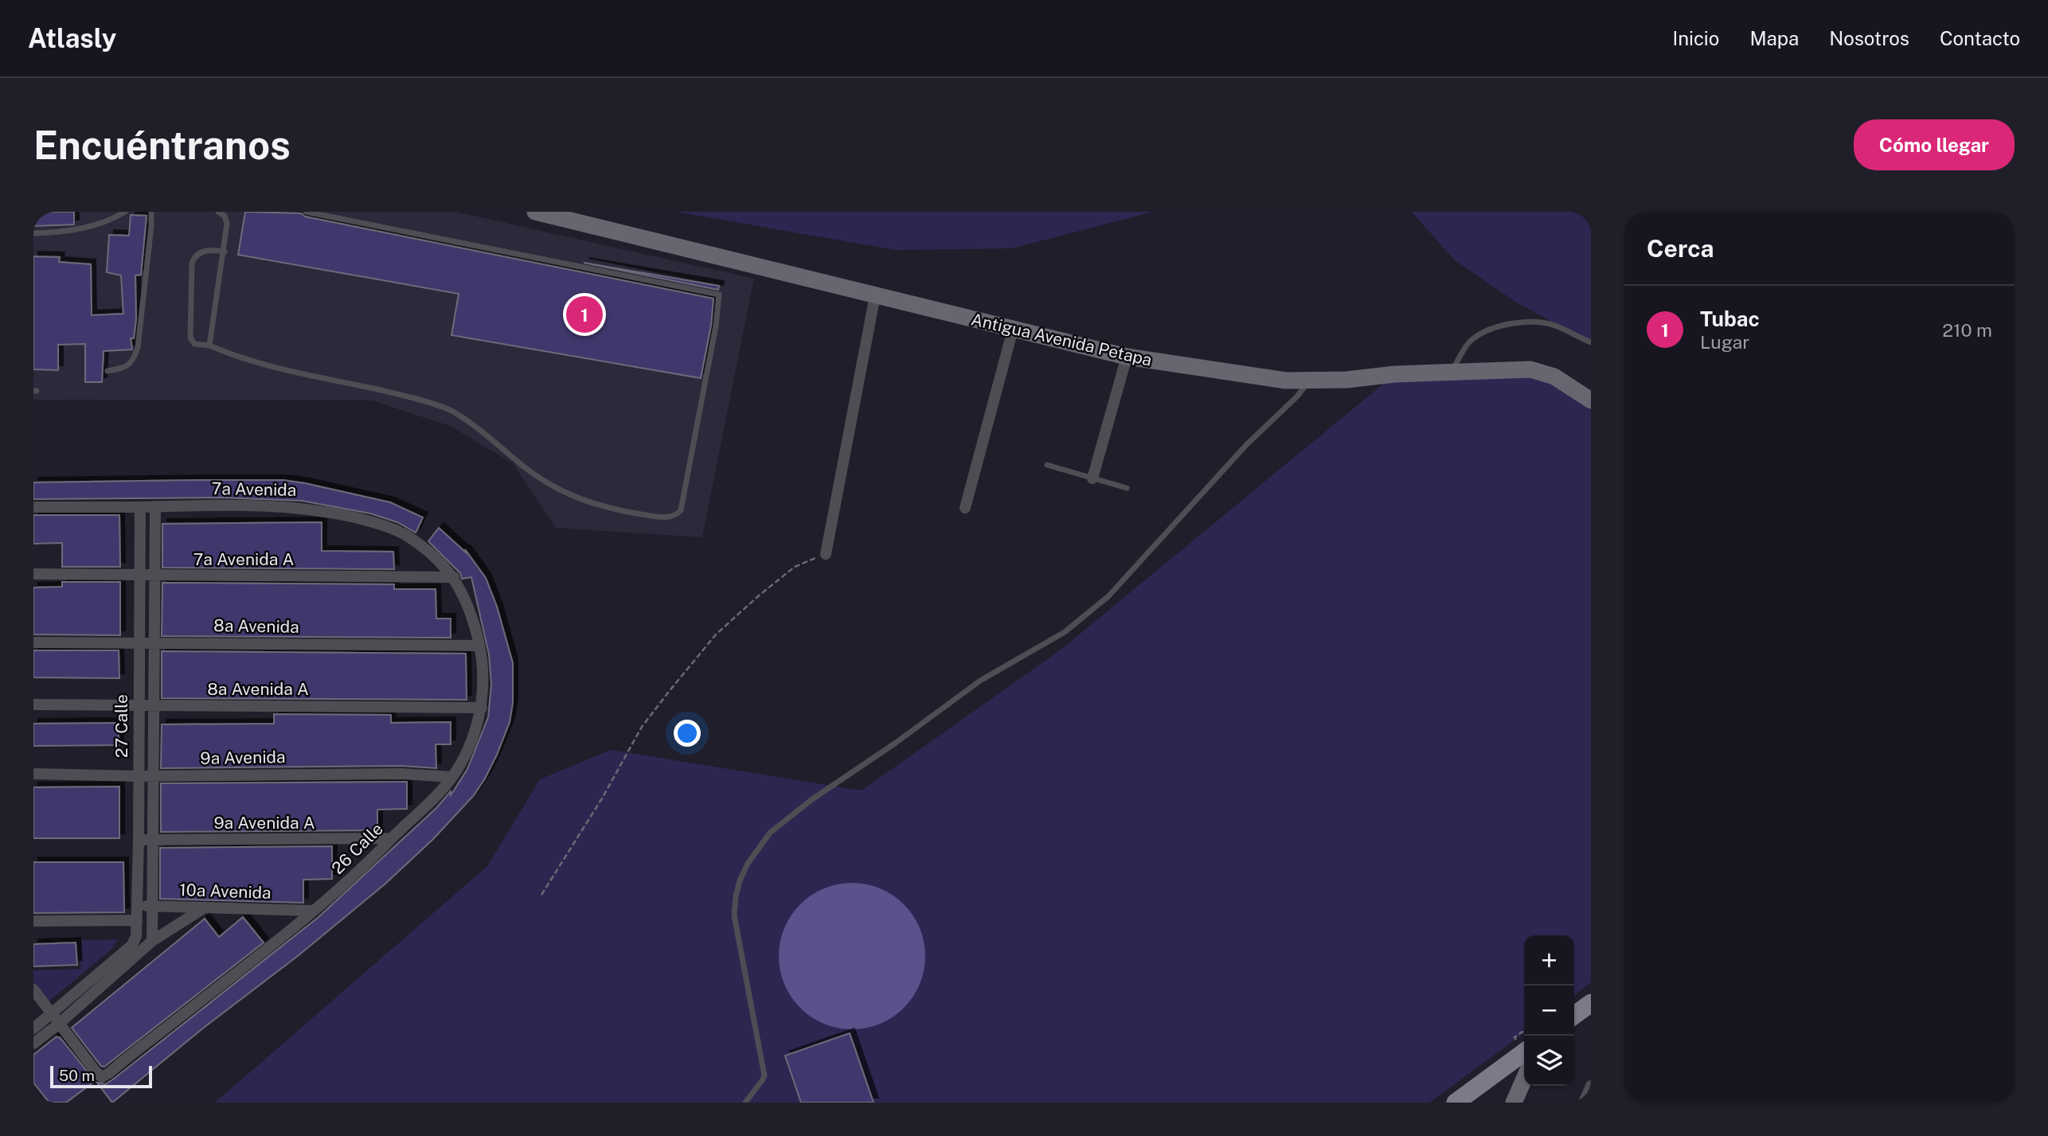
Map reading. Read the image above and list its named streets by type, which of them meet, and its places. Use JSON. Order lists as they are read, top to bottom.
{
  "streets": {
    "main road": ["Antigua Avenida Petapa"],
    "street": [
      "7a Avenida",
      "7a Avenida A",
      "8a Avenida",
      "8a Avenida A",
      "27 Calle",
      "9a Avenida",
      "9a Avenida A",
      "26 Calle",
      "10a Avenida"
    ]
  },
  "crossings": [
    ["7a Avenida", "7a Avenida A"],
    ["7a Avenida", "27 Calle"],
    ["7a Avenida", "26 Calle"],
    ["7a Avenida A", "27 Calle"],
    ["7a Avenida A", "26 Calle"],
    ["8a Avenida", "27 Calle"],
    ["8a Avenida", "26 Calle"],
    ["8a Avenida A", "27 Calle"],
    ["8a Avenida A", "26 Calle"],
    ["27 Calle", "9a Avenida"],
    ["27 Calle", "9a Avenida A"],
    ["27 Calle", "10a Avenida"],
    ["9a Avenida", "26 Calle"],
    ["9a Avenida A", "26 Calle"],
    ["26 Calle", "10a Avenida"]
  ],
  "scale_bar": "50 m",
  "page": {
    "header": "Atlasly",
    "nav": [
      "Inicio",
      "Mapa",
      "Nosotros",
      "Contacto"
    ],
    "buttons": "Cómo llegar",
    "title": "Encuéntranos",
    "heading": "Cerca",
    "list": [
      {
        "mark": "1",
        "name": "Tubac",
        "note": "Lugar",
        "value": "210 m"
      }
    ],
    "pins": "1",
    "map_buttons": ["+", "−"],
    "scale": "50 m"
  }
}
